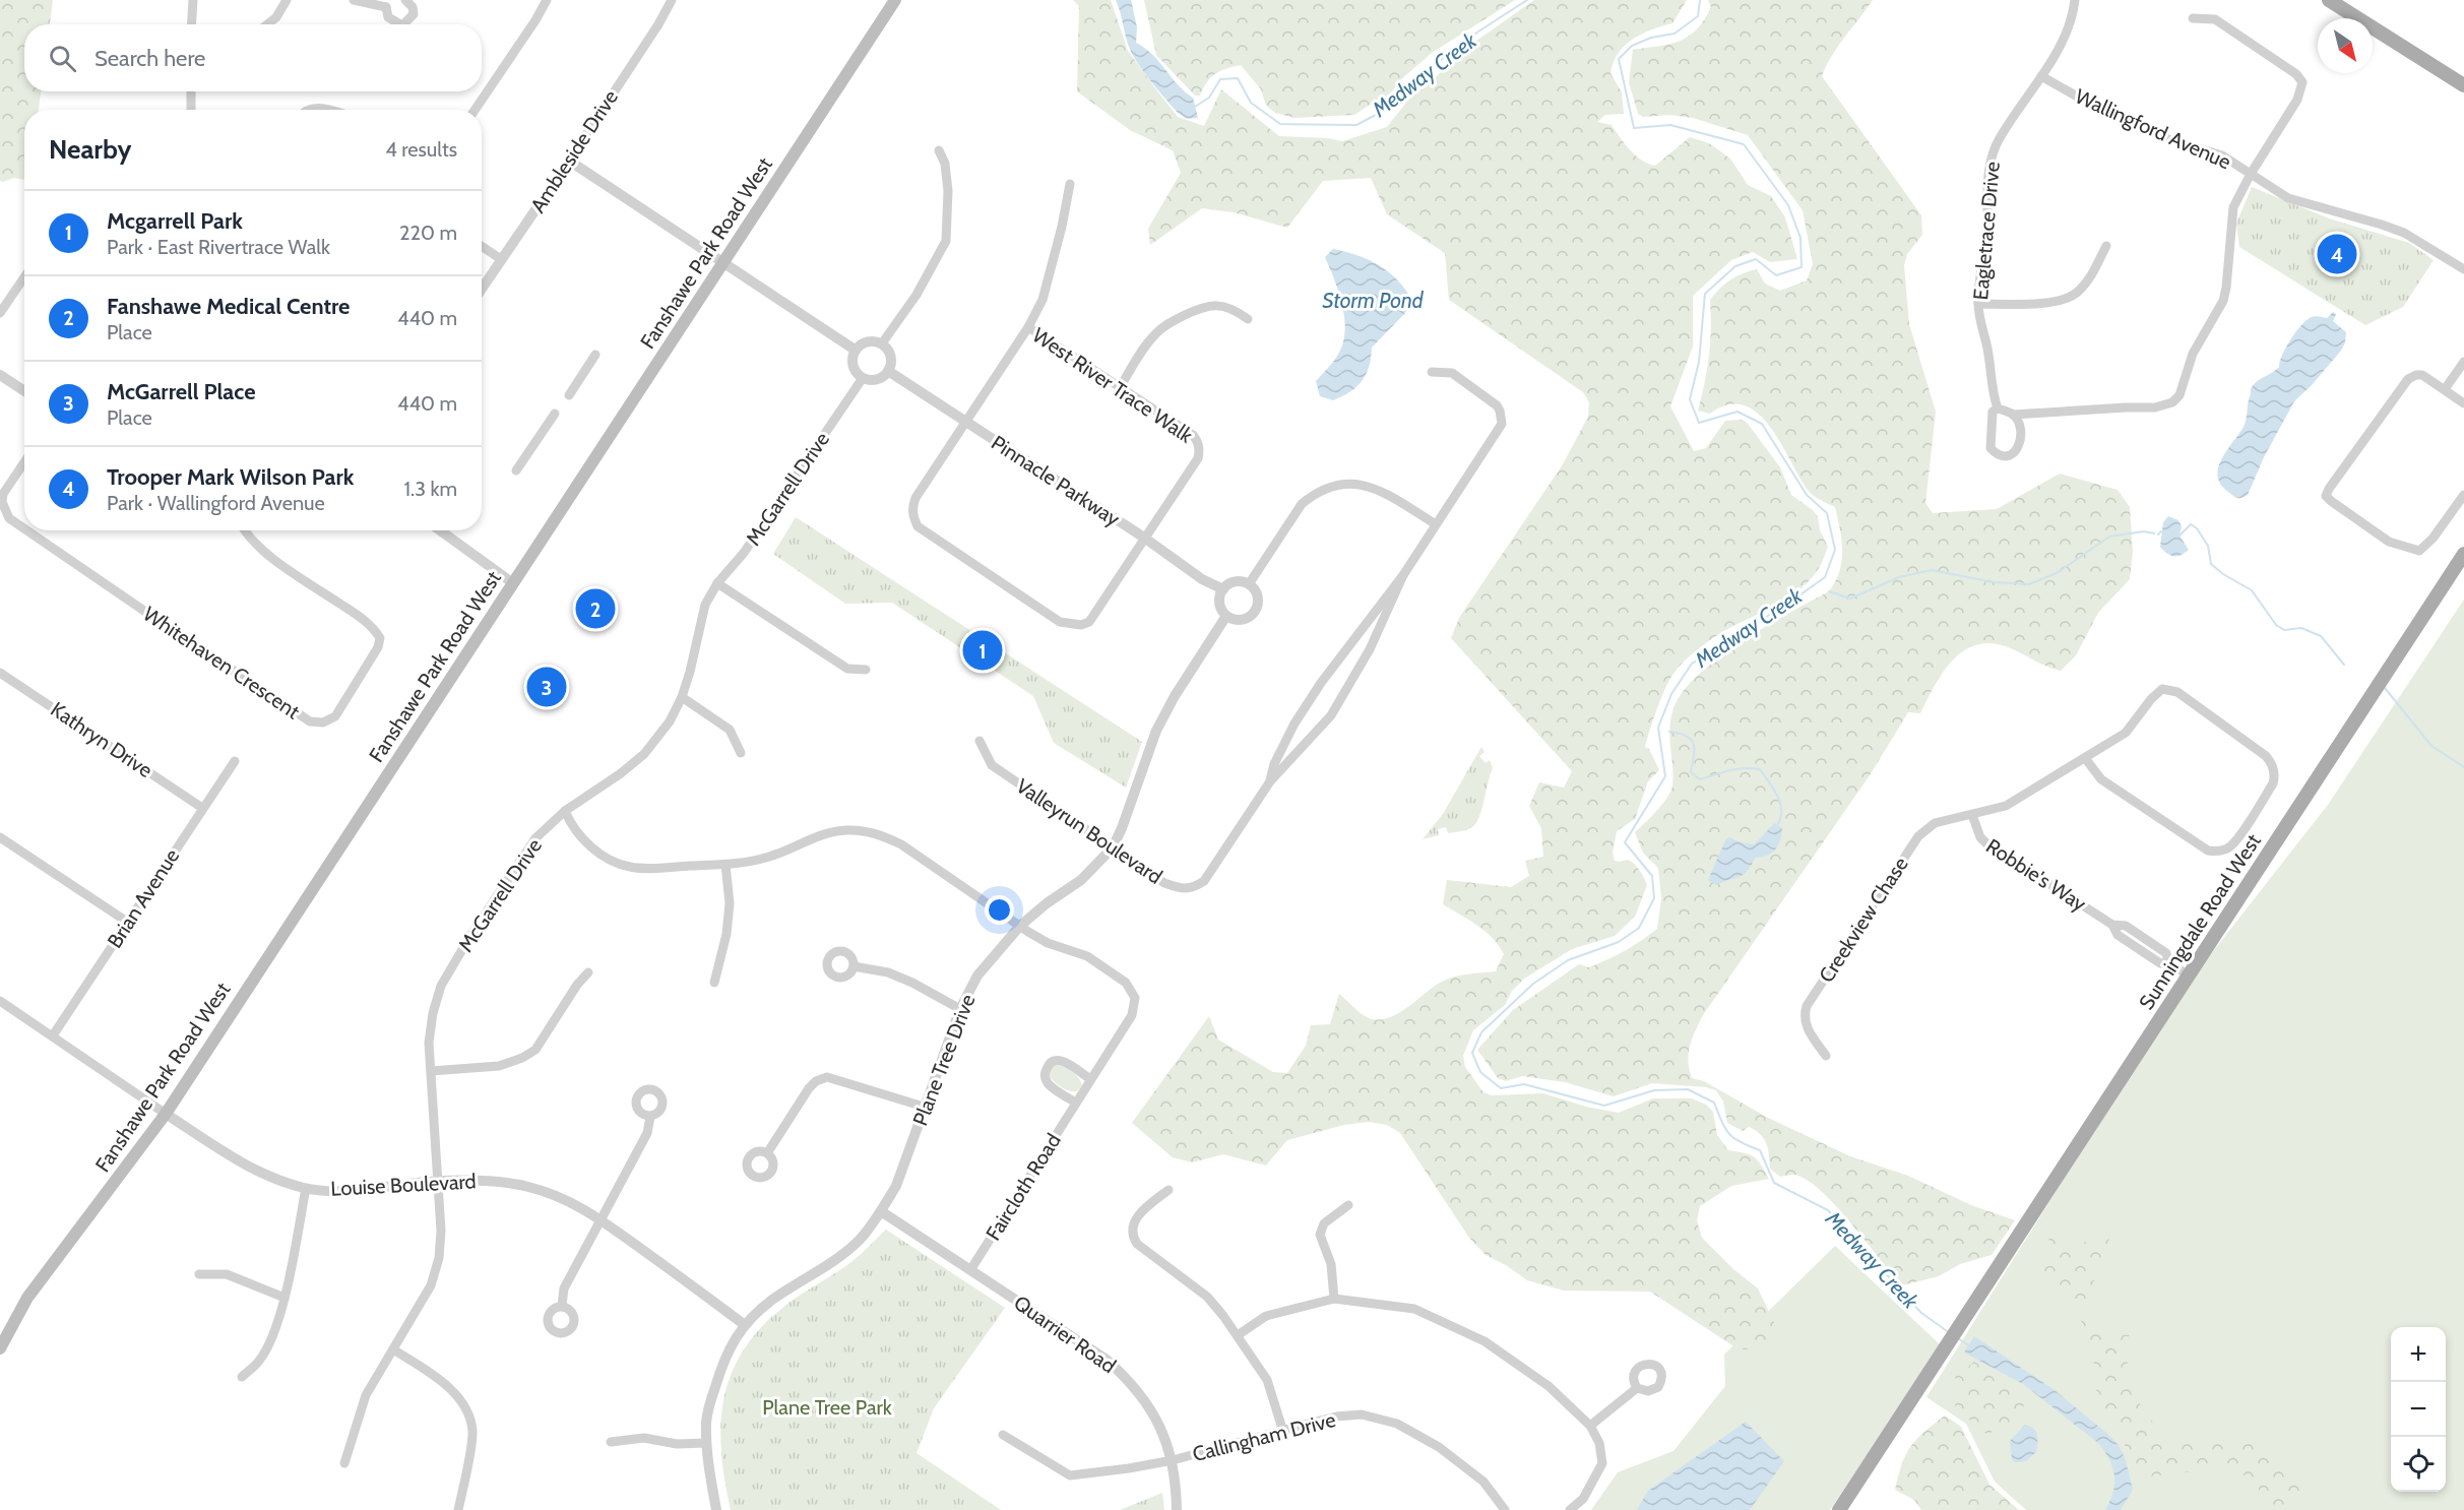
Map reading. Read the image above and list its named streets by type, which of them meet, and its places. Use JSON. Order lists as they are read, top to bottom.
{
  "streets": {
    "main road": ["Fanshawe Park Road West", "Sunningdale Road West"],
    "street": [
      "Wallingford Avenue",
      "Ambleside Drive",
      "Eagletrace Drive",
      "West River Trace Walk",
      "Pinnacle Parkway",
      "McGarrell Drive",
      "Whitehaven Crescent",
      "Kathryn Drive",
      "Valleyrun Boulevard",
      "Robbie's Way",
      "Brian Avenue",
      "Creekview Chase",
      "Plane Tree Drive",
      "Louise Boulevard",
      "Faircloth Road",
      "Quarrier Road",
      "Callingham Drive"
    ]
  },
  "crossings": [
    ["Wallingford Avenue", "Eagletrace Drive"],
    ["Fanshawe Park Road West", "Louise Boulevard"],
    ["West River Trace Walk", "Pinnacle Parkway"],
    ["Pinnacle Parkway", "McGarrell Drive"],
    ["Pinnacle Parkway", "Plane Tree Drive"],
    ["McGarrell Drive", "Louise Boulevard"],
    ["Kathryn Drive", "Brian Avenue"],
    ["Valleyrun Boulevard", "Plane Tree Drive"],
    ["Robbie's Way", "Creekview Chase"],
    ["Robbie's Way", "Sunningdale Road West"],
    ["Brian Avenue", "Louise Boulevard"],
    ["Plane Tree Drive", "Louise Boulevard"],
    ["Plane Tree Drive", "Faircloth Road"],
    ["Plane Tree Drive", "Quarrier Road"],
    ["Faircloth Road", "Quarrier Road"],
    ["Quarrier Road", "Callingham Drive"]
  ],
  "water": ["Medway Creek", "Storm Pond"],
  "parks": ["Plane Tree Park"],
  "north": "bottom right",
  "page": {
    "search": "Search here",
    "heading": ["Nearby", "4 results"],
    "list": [
      {
        "mark": "1",
        "name": "Mcgarrell Park",
        "note": "Park · East Rivertrace Walk",
        "value": "220 m"
      },
      {
        "mark": "2",
        "name": "Fanshawe Medical Centre",
        "note": "Place",
        "value": "440 m"
      },
      {
        "mark": "3",
        "name": "McGarrell Place",
        "note": "Place",
        "value": "440 m"
      },
      {
        "mark": "4",
        "name": "Trooper Mark Wilson Park",
        "note": "Park · Wallingford Avenue",
        "value": "1.3 km"
      }
    ],
    "pins": [
      "4",
      "2",
      "1",
      "3"
    ],
    "map_buttons": ["+", "−"]
  }
}
